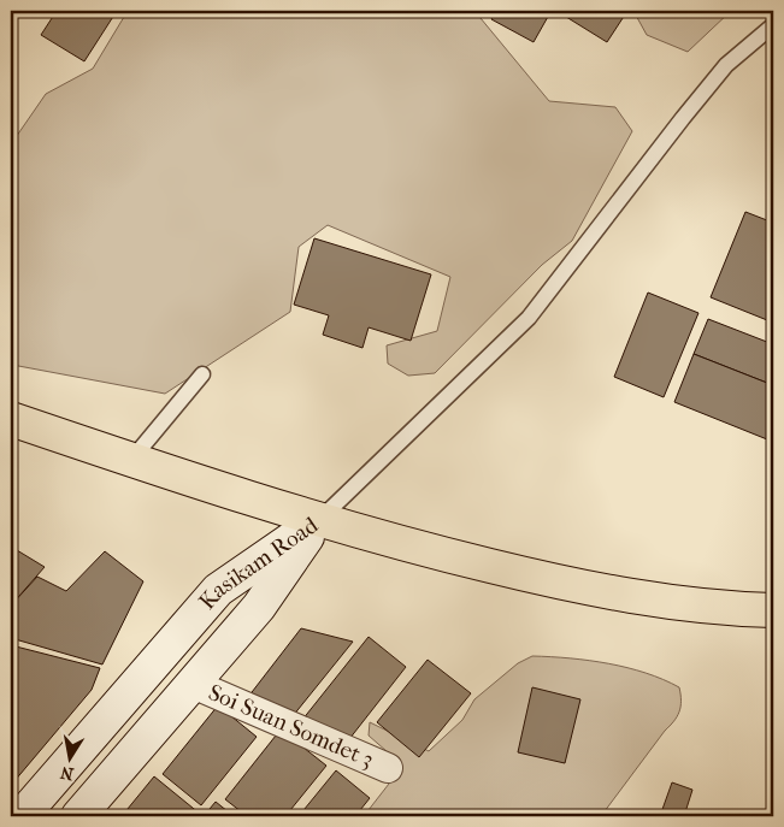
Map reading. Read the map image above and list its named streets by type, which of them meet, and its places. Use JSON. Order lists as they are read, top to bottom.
{
  "streets": {
    "main road": ["Kasikam Road"],
    "street": ["Soi Suan Somdet 3"]
  },
  "crossings": [
    ["Kasikam Road", "Soi Suan Somdet 3"]
  ],
  "north": "bottom"
}
